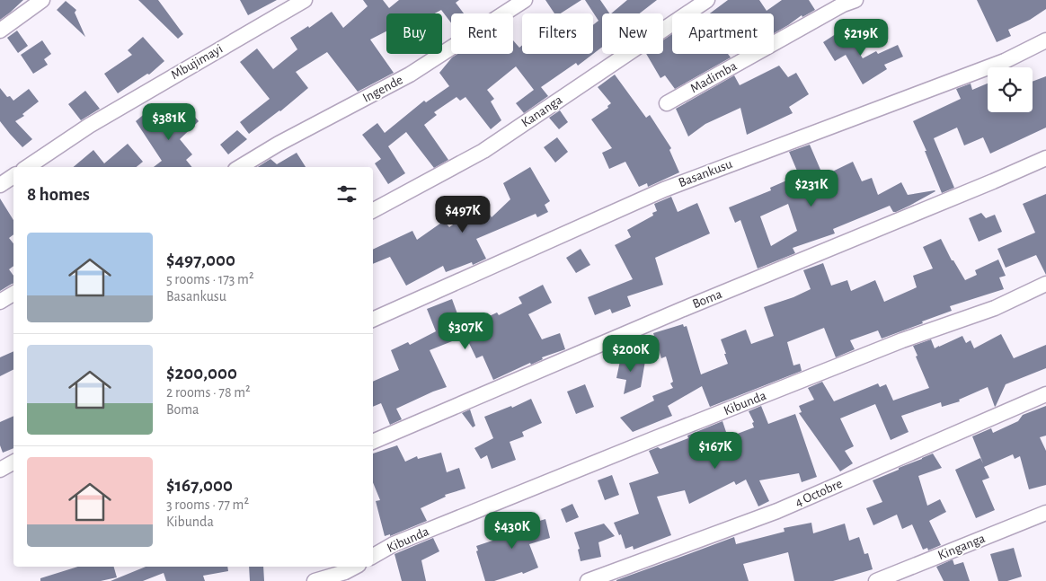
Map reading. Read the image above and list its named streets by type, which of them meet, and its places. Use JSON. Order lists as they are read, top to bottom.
{
  "streets": {
    "street": [
      "Mbujimayi",
      "Madimba",
      "Ingende",
      "Kananga",
      "Basankusu",
      "Boma",
      "Kibunda",
      "4 Octobre",
      "Kinganga"
    ]
  },
  "page": {
    "chip": [
      "Buy",
      "Rent",
      "Filters",
      "New",
      "Apartment"
    ],
    "price": [
      "$219K",
      "$381K",
      "$231K",
      "$497K",
      "$307K",
      "$200K",
      "$167K",
      "$430K"
    ],
    "heading": "8 homes",
    "list": [
      {
        "name": "$497,000",
        "note": "5 rooms · 173 m² · Basankusu"
      },
      {
        "name": "$200,000",
        "note": "2 rooms · 78 m² · Boma"
      },
      {
        "name": "$167,000",
        "note": "3 rooms · 77 m² · Kibunda"
      }
    ]
  }
}
